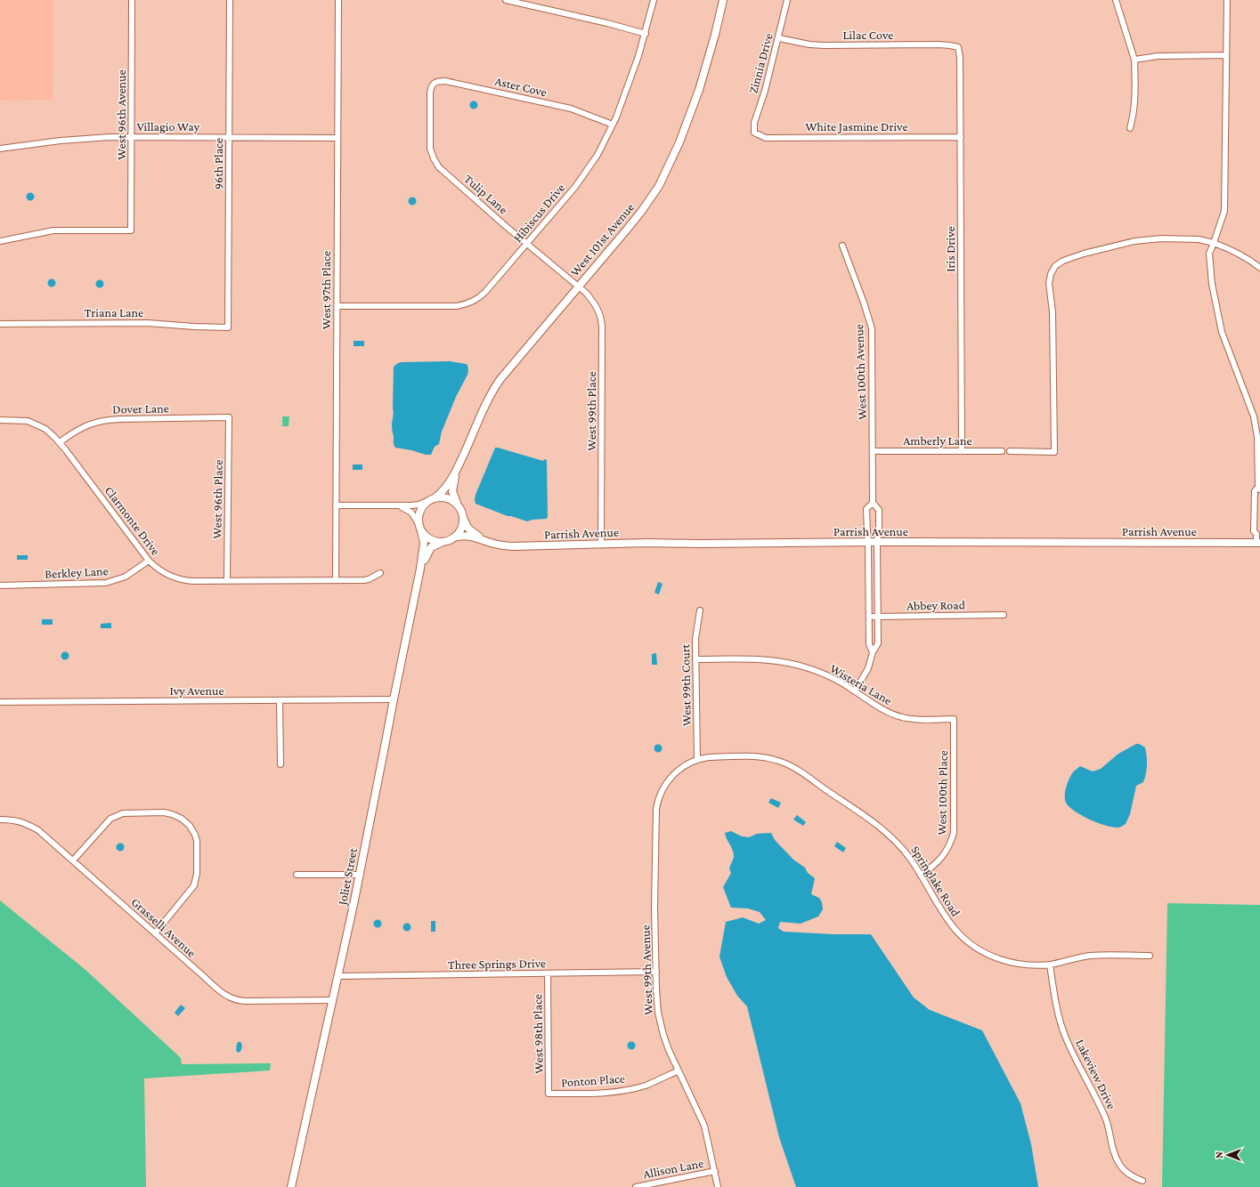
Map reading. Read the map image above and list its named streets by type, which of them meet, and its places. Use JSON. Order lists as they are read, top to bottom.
{
  "streets": {
    "street": [
      "Lilac Cove",
      "Zinnia Drive",
      "Aster Cove",
      "West 96th Avenue",
      "Villagio Way",
      "White Jasmine Drive",
      "96th Place",
      "Tulip Lane",
      "Hibiscus Drive",
      "West 101st Avenue",
      "Iris Drive",
      "West 97th Place",
      "Triana Lane",
      "West 100th Avenue",
      "Dover Lane",
      "West 99th Place",
      "Amberly Lane",
      "West 96th Place",
      "Clarmonte Drive",
      "Parrish Avenue",
      "Berkley Lane",
      "Abbey Road",
      "Wisteria Lane",
      "West 99th Court",
      "Ivy Avenue",
      "West 100th Place",
      "Joliet Street",
      "Springlake Road",
      "Grasselli Avenue",
      "Three Springs Drive",
      "West 99th Avenue",
      "West 98th Place",
      "Lakeview Drive",
      "Ponton Place",
      "Allison Lane"
    ]
  },
  "crossings": [
    ["Lilac Cove", "Zinnia Drive"],
    ["Lilac Cove", "Iris Drive"],
    ["Zinnia Drive", "White Jasmine Drive"],
    ["Aster Cove", "Tulip Lane"],
    ["Aster Cove", "Hibiscus Drive"],
    ["West 96th Avenue", "Villagio Way"],
    ["Villagio Way", "96th Place"],
    ["Villagio Way", "West 97th Place"],
    ["White Jasmine Drive", "Iris Drive"],
    ["96th Place", "Triana Lane"],
    ["Tulip Lane", "Hibiscus Drive"],
    ["Tulip Lane", "West 101st Avenue"],
    ["Tulip Lane", "West 99th Place"],
    ["Hibiscus Drive", "West 97th Place"],
    ["West 101st Avenue", "West 99th Place"],
    ["West 101st Avenue", "Parrish Avenue"],
    ["West 101st Avenue", "Joliet Street"],
    ["Iris Drive", "Amberly Lane"],
    ["West 97th Place", "Clarmonte Drive"],
    ["West 100th Avenue", "Amberly Lane"],
    ["West 100th Avenue", "Parrish Avenue"],
    ["West 100th Avenue", "Abbey Road"],
    ["West 100th Avenue", "Wisteria Lane"],
    ["Dover Lane", "West 96th Place"],
    ["Dover Lane", "Clarmonte Drive"],
    ["West 99th Place", "Parrish Avenue"],
    ["West 96th Place", "Clarmonte Drive"],
    ["Clarmonte Drive", "Berkley Lane"],
    ["Parrish Avenue", "Joliet Street"],
    ["Wisteria Lane", "West 99th Court"],
    ["Wisteria Lane", "West 100th Place"],
    ["West 99th Court", "Springlake Road"],
    ["West 99th Court", "West 99th Avenue"],
    ["Ivy Avenue", "Joliet Street"],
    ["West 100th Place", "Springlake Road"],
    ["Joliet Street", "Grasselli Avenue"],
    ["Joliet Street", "Three Springs Drive"],
    ["Springlake Road", "West 99th Avenue"],
    ["Springlake Road", "Lakeview Drive"],
    ["Three Springs Drive", "West 99th Avenue"],
    ["Three Springs Drive", "West 98th Place"],
    ["West 99th Avenue", "Ponton Place"],
    ["West 99th Avenue", "Allison Lane"],
    ["West 98th Place", "Ponton Place"]
  ],
  "north": "left"
}
